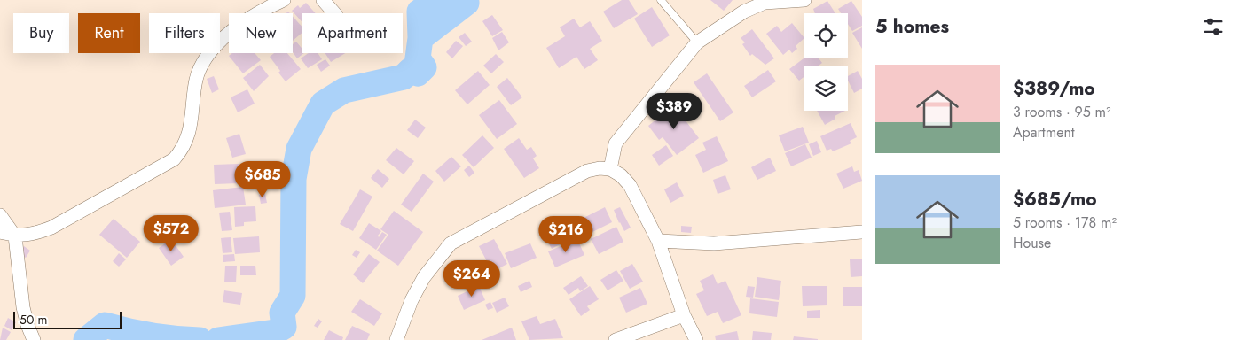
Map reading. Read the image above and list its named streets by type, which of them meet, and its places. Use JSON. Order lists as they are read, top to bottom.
{
  "scale_bar": "50 m",
  "page": {
    "heading": "5 homes",
    "chip": [
      "Buy",
      "Rent",
      "Filters",
      "New",
      "Apartment"
    ],
    "list": [
      {
        "name": "$389/mo",
        "note": "3 rooms · 95 m² · Apartment"
      },
      {
        "name": "$685/mo",
        "note": "5 rooms · 178 m² · House"
      }
    ],
    "price": [
      "$389",
      "$685",
      "$572",
      "$216",
      "$264"
    ],
    "scale": "50 m"
  }
}
